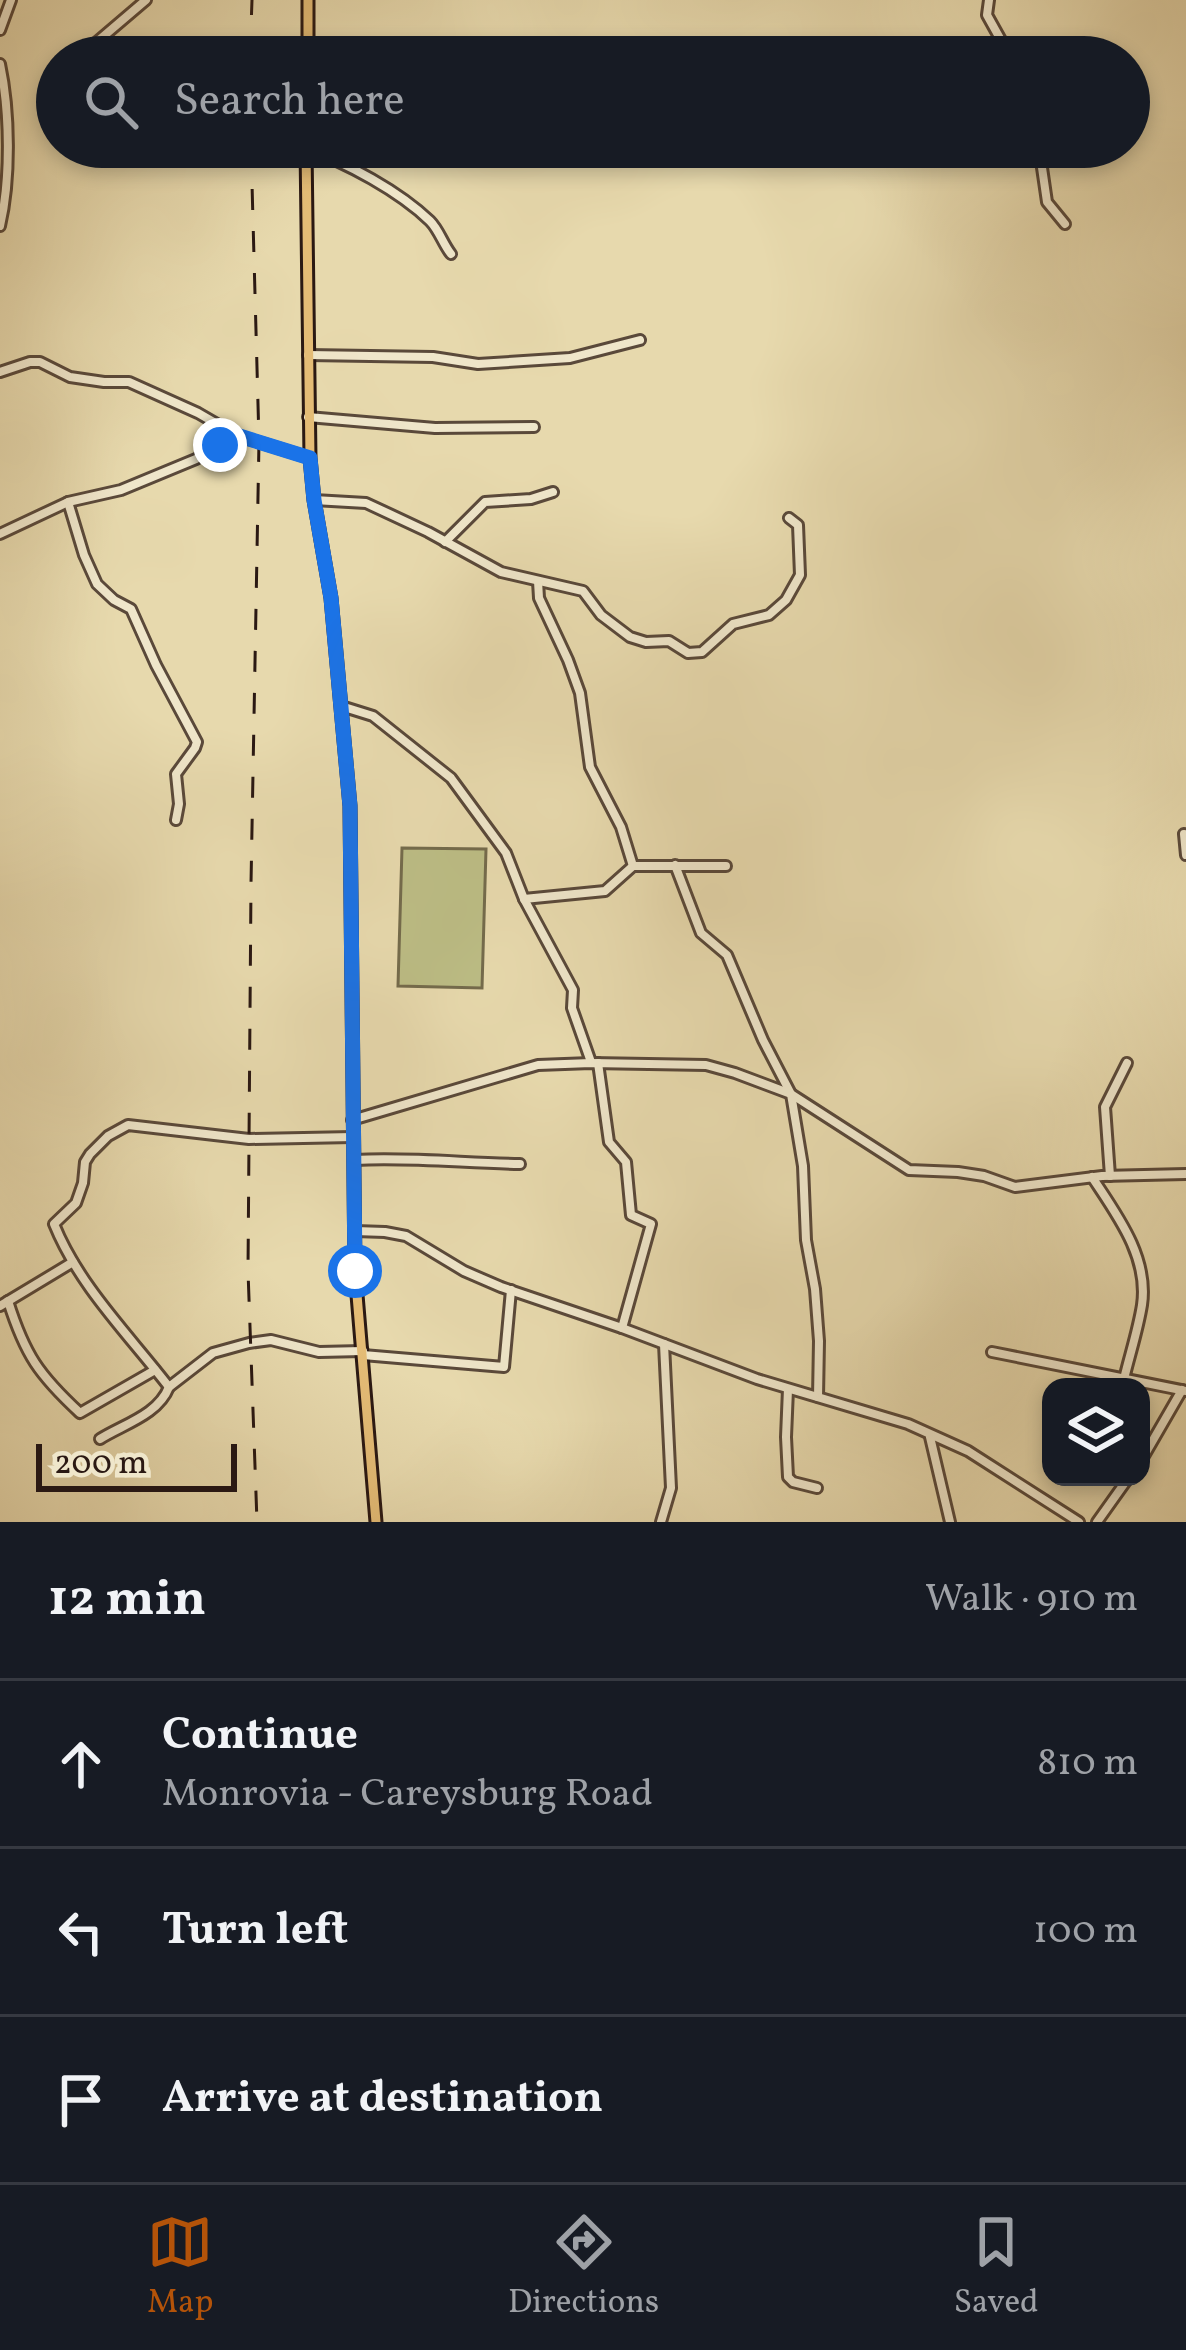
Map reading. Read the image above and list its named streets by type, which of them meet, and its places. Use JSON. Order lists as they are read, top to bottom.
{
  "scale_bar": "200 m",
  "page": {
    "search": "Search here",
    "scale": "200 m",
    "heading": ["12 min", "Walk · 910 m"],
    "list": [
      ["Continue", "Monrovia - Careysburg Road", "810 m"],
      ["Turn left", "100 m"],
      "Arrive at destination"
    ],
    "nav": ["Map", "Directions", "Saved"]
  }
}
